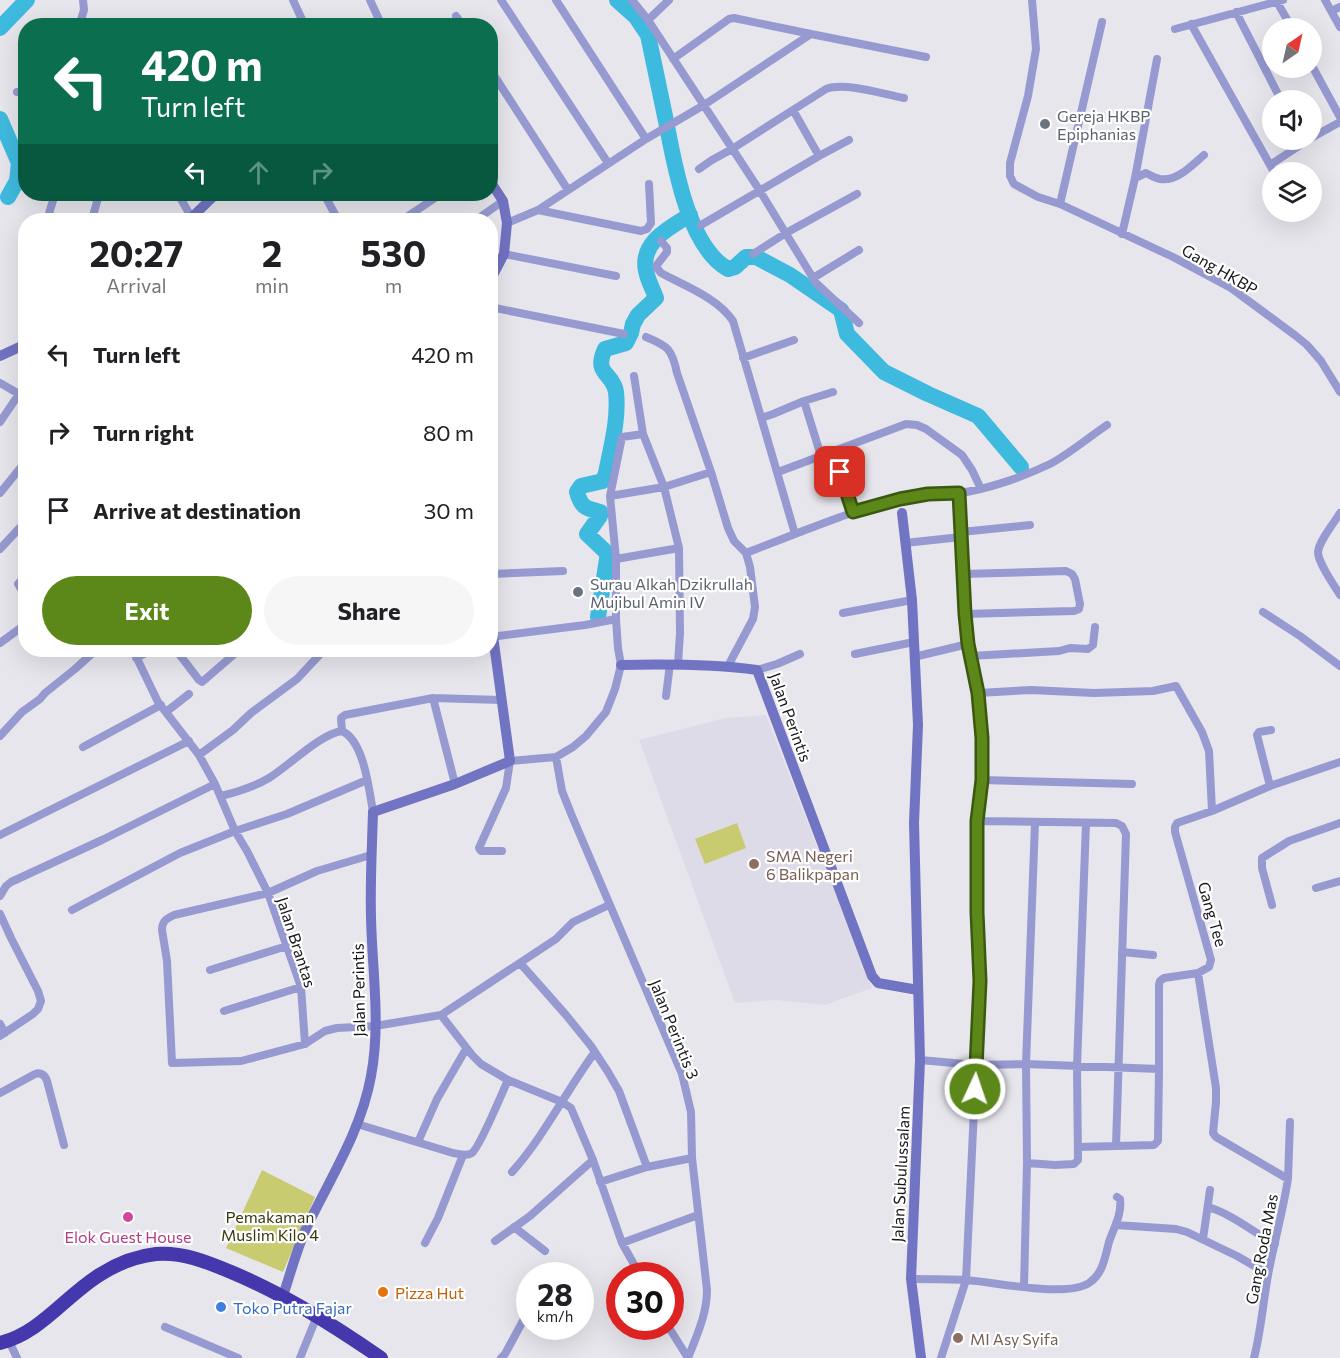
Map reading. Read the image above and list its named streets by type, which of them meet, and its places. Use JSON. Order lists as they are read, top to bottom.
{
  "streets": {
    "street": [
      "Gang HKBP",
      "Jalan Perintis",
      "Gang Tee",
      "Jalan Brantas",
      "Jalan Perintis 3",
      "Jalan Subulussalam",
      "Gang Roda Mas"
    ]
  },
  "crossings": [
    ["Jalan Perintis", "Jalan Subulussalam"],
    ["Gang Tee", "Gang Roda Mas"]
  ],
  "parks": ["Pemakaman Muslim Kilo 4"],
  "places": [
    "Gereja HKBP Epiphanias",
    "Surau Alkah Dzikrullah Mujibul Amin IV",
    "SMA Negeri 6 Balikpapan",
    "Elok Guest House",
    "Pizza Hut",
    "Toko Putra Fajar",
    "MI Asy Syifa"
  ],
  "north": "top right",
  "page": {
    "turn": ["420 m", "Turn left"],
    "eta": [
      "20:27",
      "Arrival",
      "2",
      "min",
      "530",
      "m"
    ],
    "list": [
      {
        "name": "Turn left",
        "value": "420 m"
      },
      {
        "name": "Turn right",
        "value": "80 m"
      },
      {
        "name": "Arrive at destination",
        "value": "30 m"
      }
    ],
    "buttons": ["Exit", "Share"],
    "speed": "28 km/h",
    "limit": "30"
  }
}
